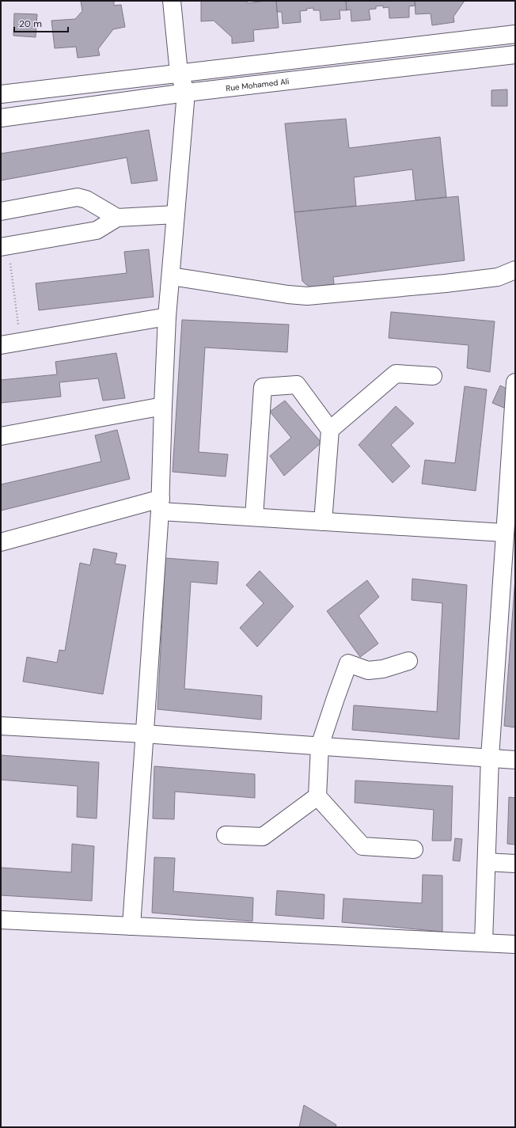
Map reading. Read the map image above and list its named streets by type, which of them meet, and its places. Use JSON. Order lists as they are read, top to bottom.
{
  "streets": {
    "street": ["Rue Mohamed Ali"]
  },
  "scale_bar": "20 m"
}
